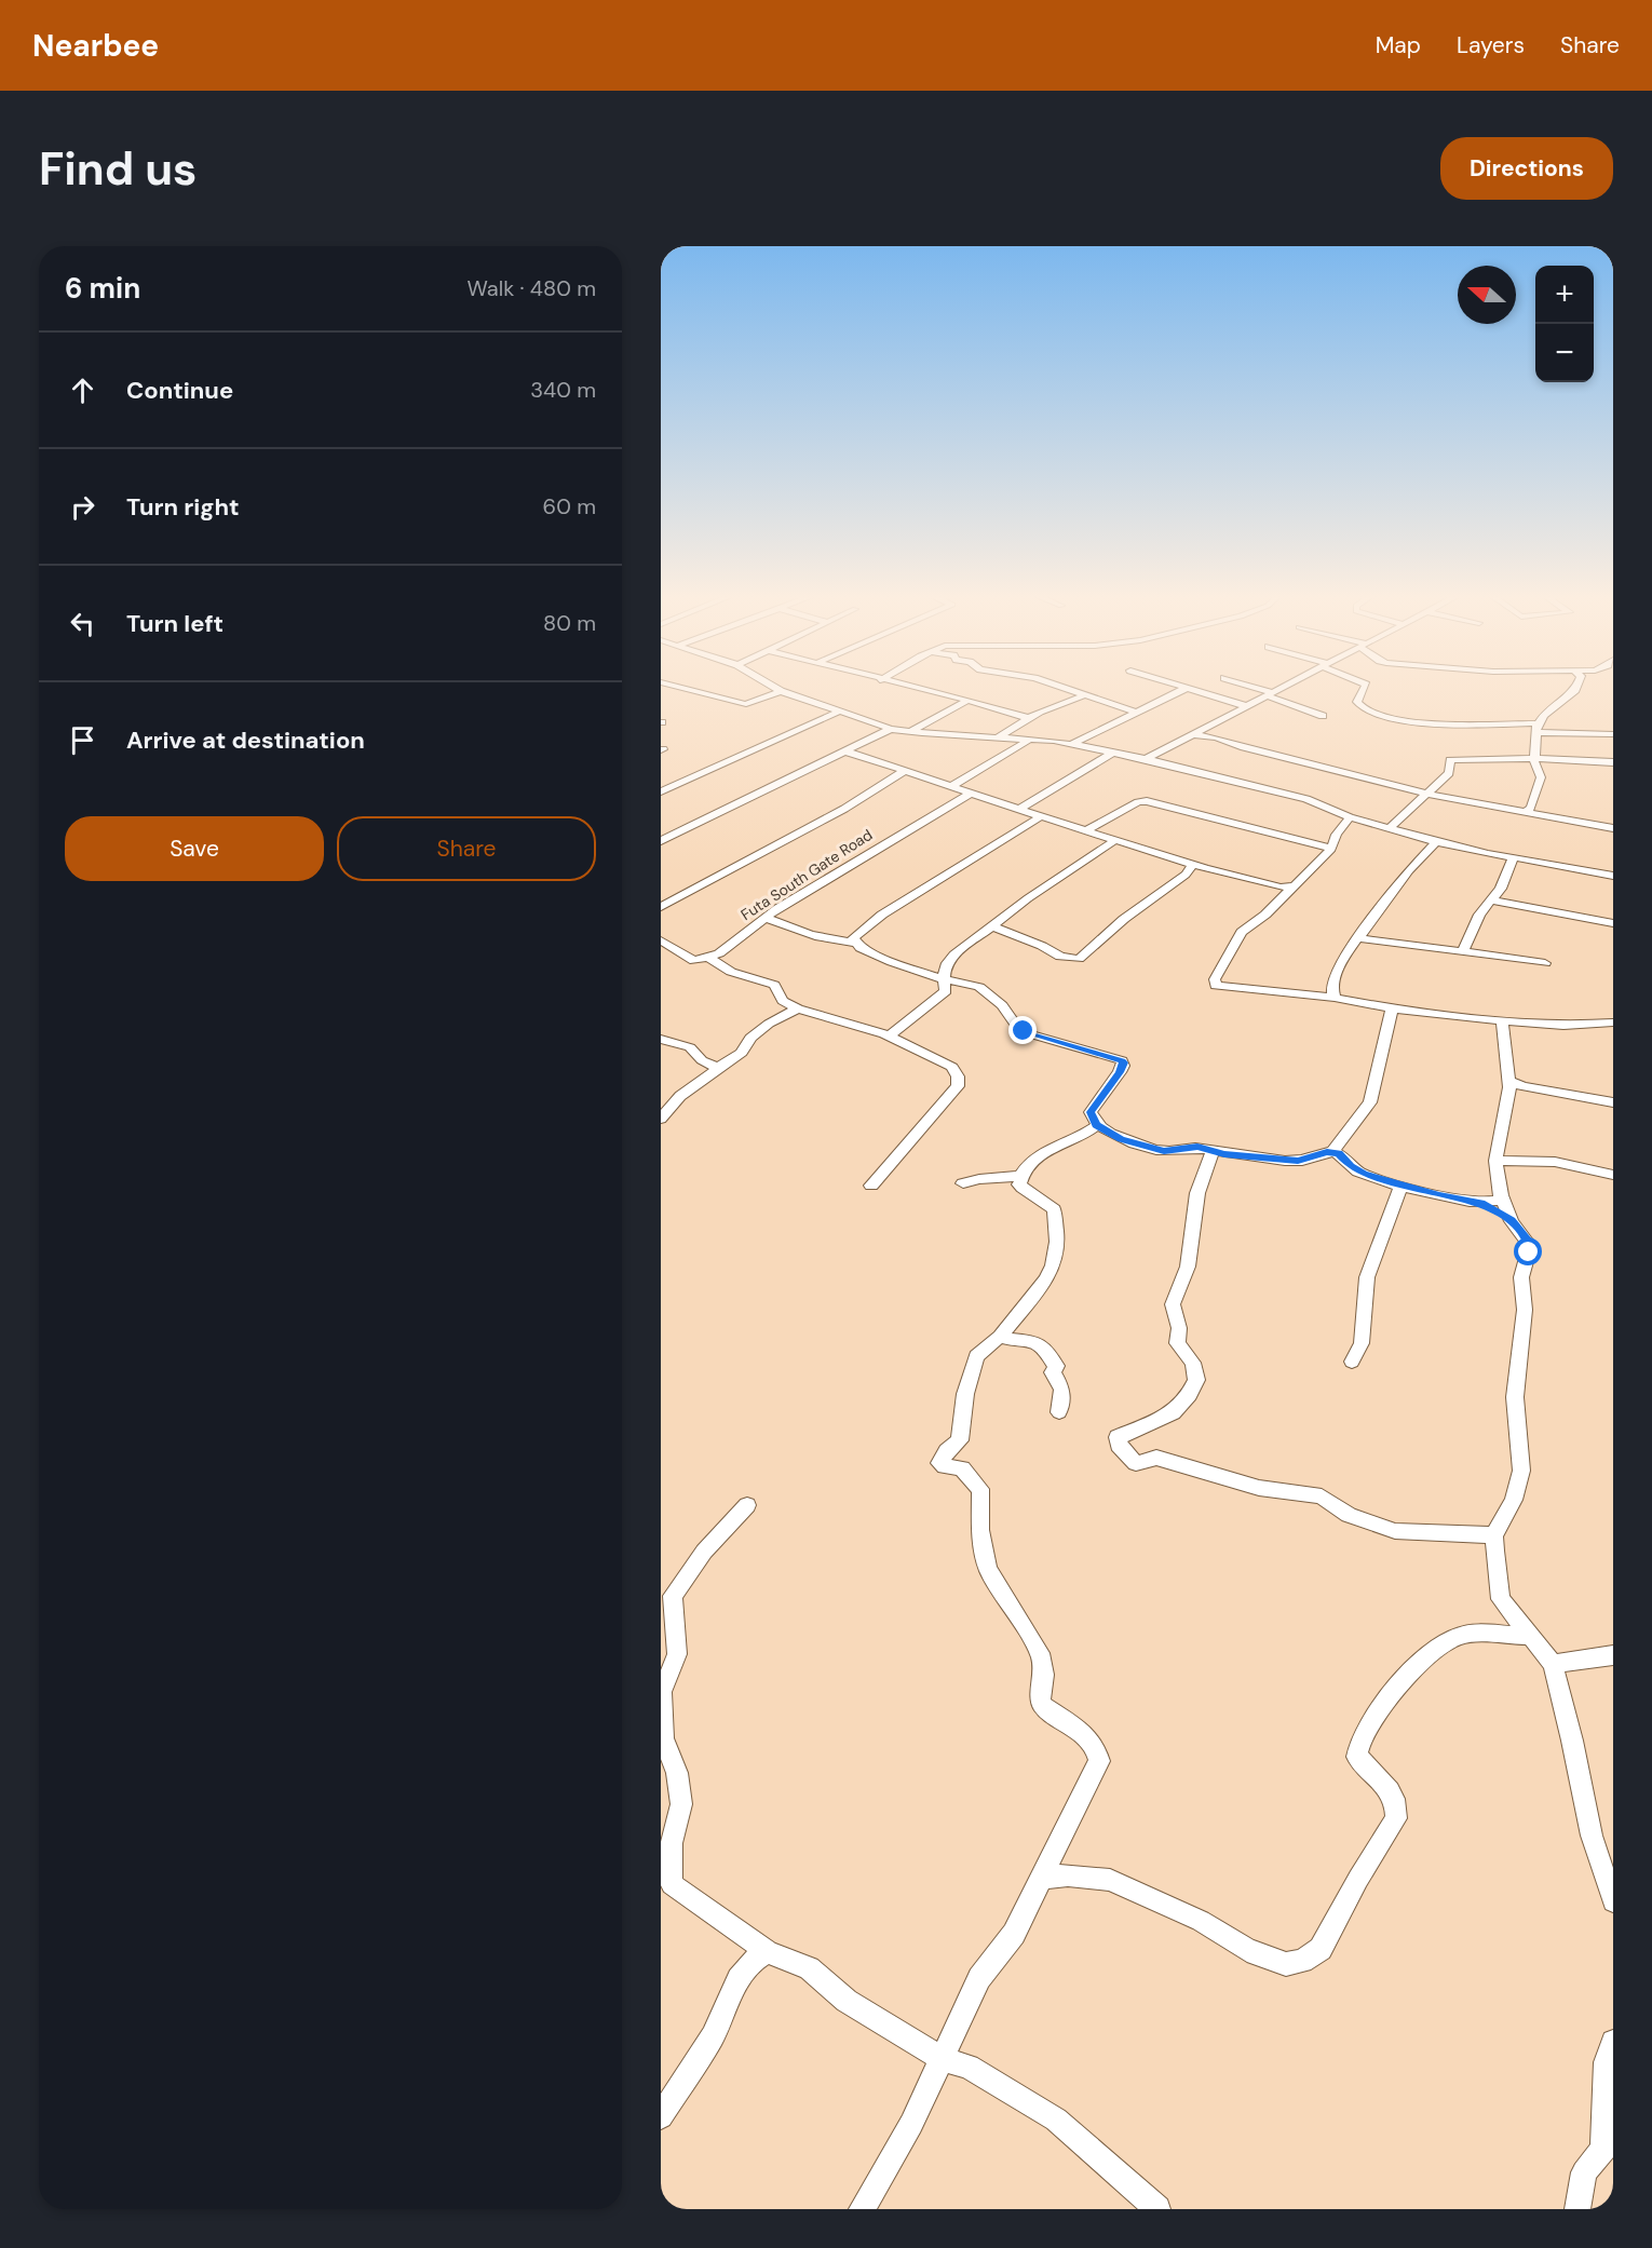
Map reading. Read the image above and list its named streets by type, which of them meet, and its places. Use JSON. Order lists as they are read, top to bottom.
{
  "streets": {
    "street": ["Futa South Gate Road"]
  },
  "north": "left",
  "page": {
    "header": "Nearbee",
    "nav": ["Map", "Layers", "Share"],
    "buttons": [
      "Directions",
      ["Save", "Share"]
    ],
    "title": "Find us",
    "heading": ["6 min", "Walk · 480 m"],
    "map_buttons": ["+", "−"],
    "list": [
      ["Continue", "340 m"],
      ["Turn right", "60 m"],
      ["Turn left", "80 m"],
      "Arrive at destination"
    ]
  }
}
